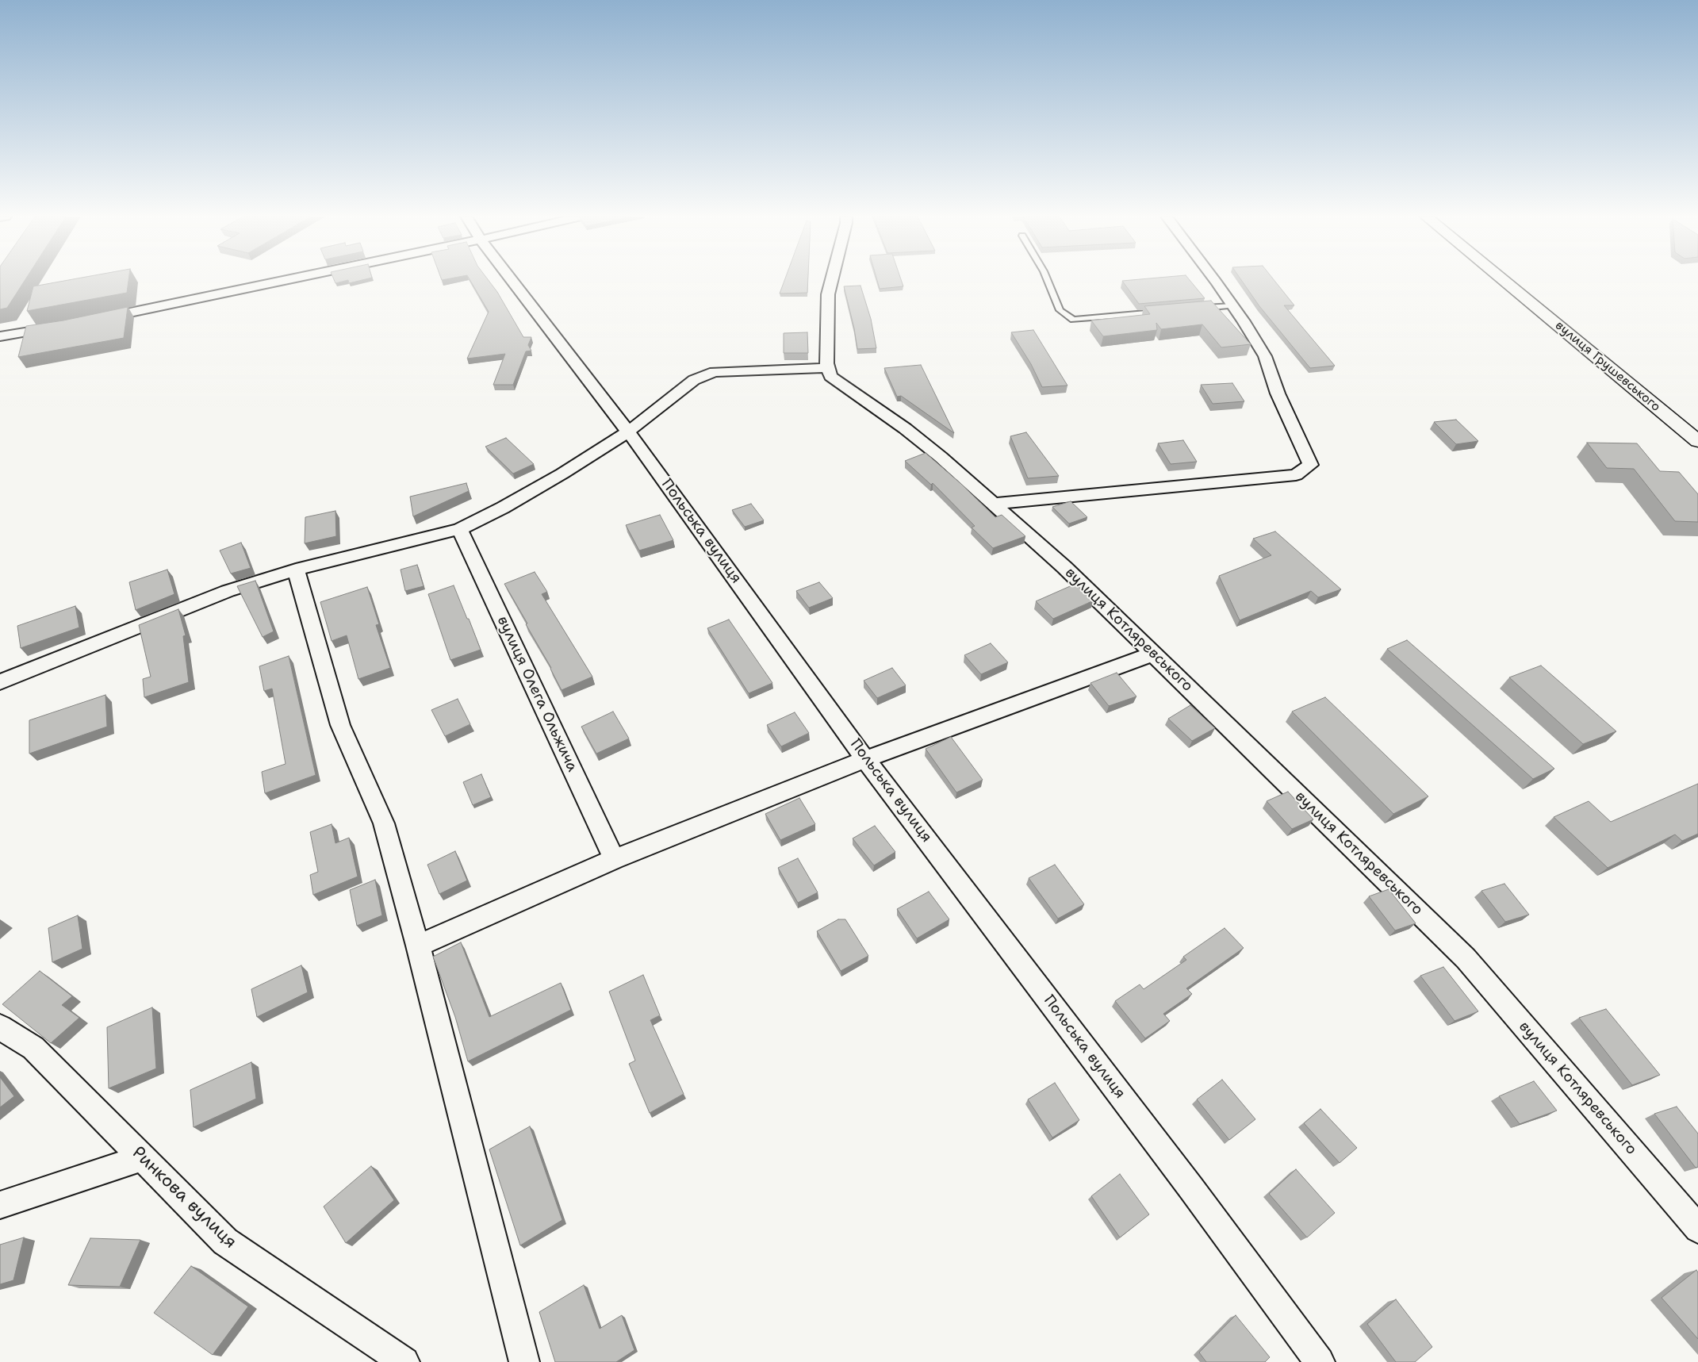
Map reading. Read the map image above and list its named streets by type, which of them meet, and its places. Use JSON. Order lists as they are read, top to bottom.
{
  "streets": {
    "main road": ["вулиця Грушевського"],
    "street": [
      "Польська вулиця",
      "вулиця Котляревського",
      "вулиця Олега Ольжича",
      "Ринкова вулиця"
    ]
  }
}
